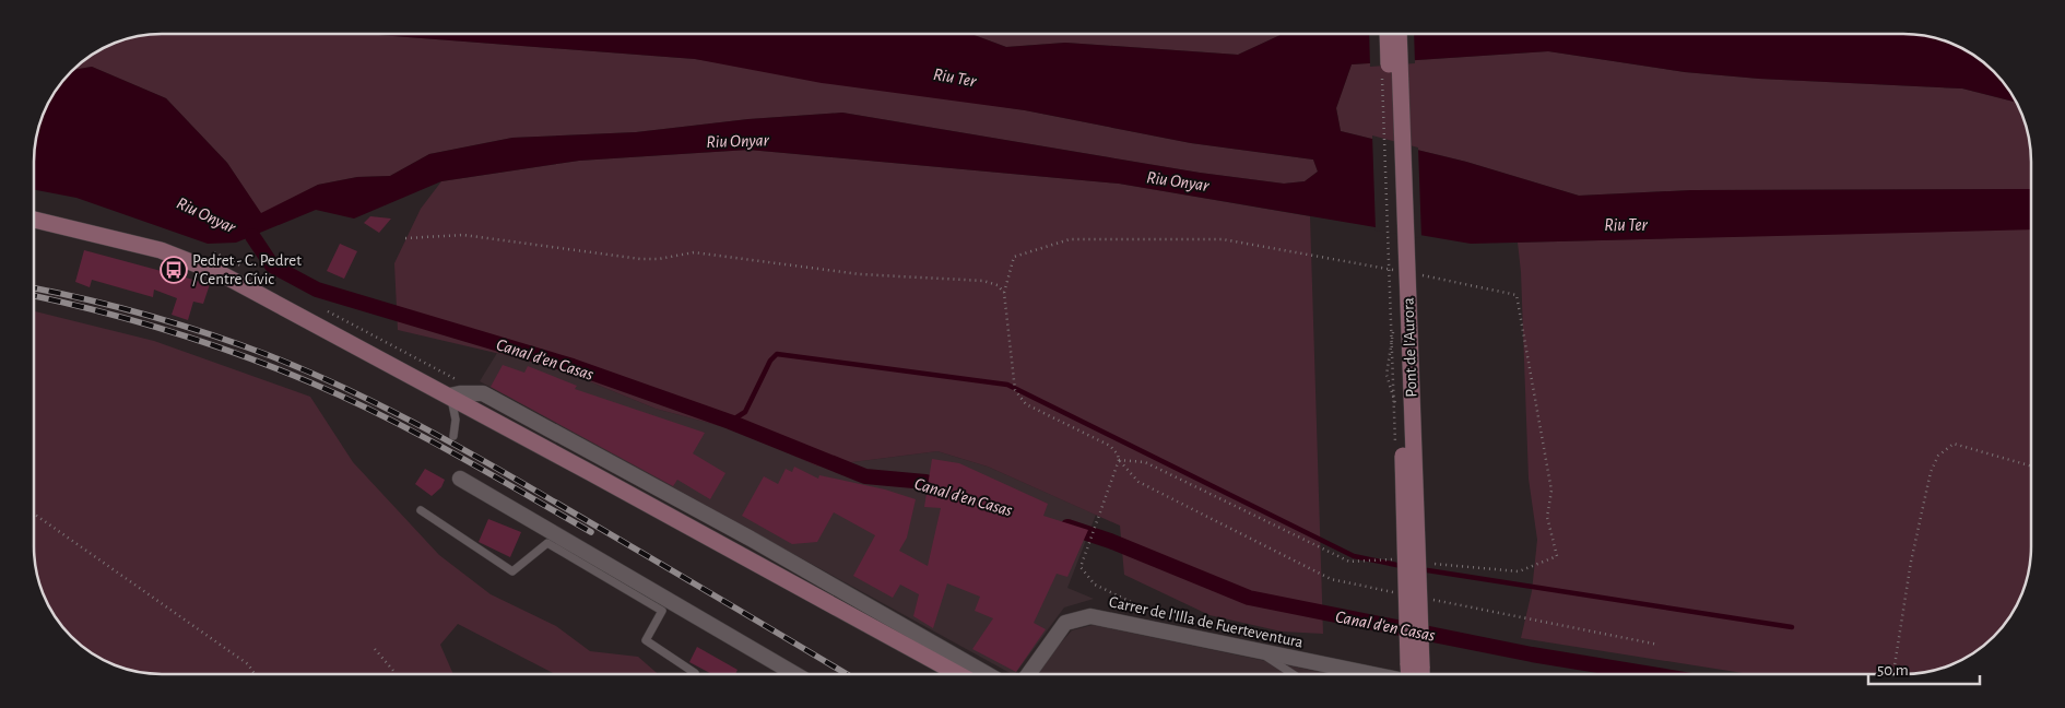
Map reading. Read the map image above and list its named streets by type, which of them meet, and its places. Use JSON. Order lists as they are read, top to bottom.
{
  "streets": {
    "main road": ["Pont de l'Aurora"],
    "street": ["Carrer de l'Illa de Fuerteventura"]
  },
  "water": ["Riu Ter", "Riu Onyar", "Canal d'en Casas"],
  "places": {
    "bus stop": ["Pedret - C. Pedret / Centre Cívic"]
  },
  "scale_bar": "50 m"
}
